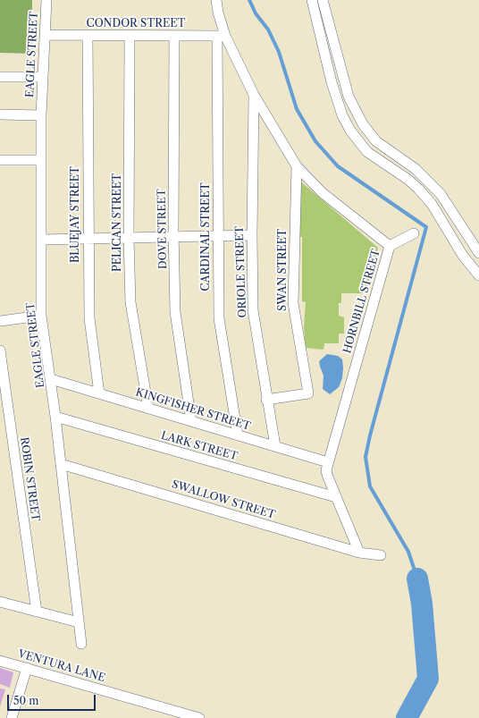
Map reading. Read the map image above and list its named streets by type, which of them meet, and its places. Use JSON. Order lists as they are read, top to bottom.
{
  "streets": {
    "street": [
      "CONDOR STREET",
      "EAGLE STREET",
      "BLUEJAY STREET",
      "PELICAN STREET",
      "DOVE STREET",
      "CARDINAL STREET",
      "SWAN STREET",
      "ORIOLE STREET",
      "HORNBILL STREET",
      "KINGFISHER STREET",
      "LARK STREET",
      "ROBIN STREET",
      "SWALLOW STREET",
      "VENTURA LANE"
    ]
  },
  "crossings": [
    ["CONDOR STREET", "EAGLE STREET"],
    ["CONDOR STREET", "BLUEJAY STREET"],
    ["CONDOR STREET", "PELICAN STREET"],
    ["CONDOR STREET", "DOVE STREET"],
    ["CONDOR STREET", "CARDINAL STREET"],
    ["CONDOR STREET", "HORNBILL STREET"],
    ["EAGLE STREET", "KINGFISHER STREET"],
    ["EAGLE STREET", "LARK STREET"],
    ["EAGLE STREET", "SWALLOW STREET"],
    ["BLUEJAY STREET", "KINGFISHER STREET"],
    ["PELICAN STREET", "KINGFISHER STREET"],
    ["DOVE STREET", "KINGFISHER STREET"],
    ["CARDINAL STREET", "HORNBILL STREET"],
    ["CARDINAL STREET", "KINGFISHER STREET"],
    ["SWAN STREET", "ORIOLE STREET"],
    ["SWAN STREET", "HORNBILL STREET"],
    ["ORIOLE STREET", "HORNBILL STREET"],
    ["ORIOLE STREET", "KINGFISHER STREET"],
    ["HORNBILL STREET", "KINGFISHER STREET"],
    ["HORNBILL STREET", "LARK STREET"],
    ["HORNBILL STREET", "SWALLOW STREET"]
  ],
  "scale_bar": "50 m"
}
